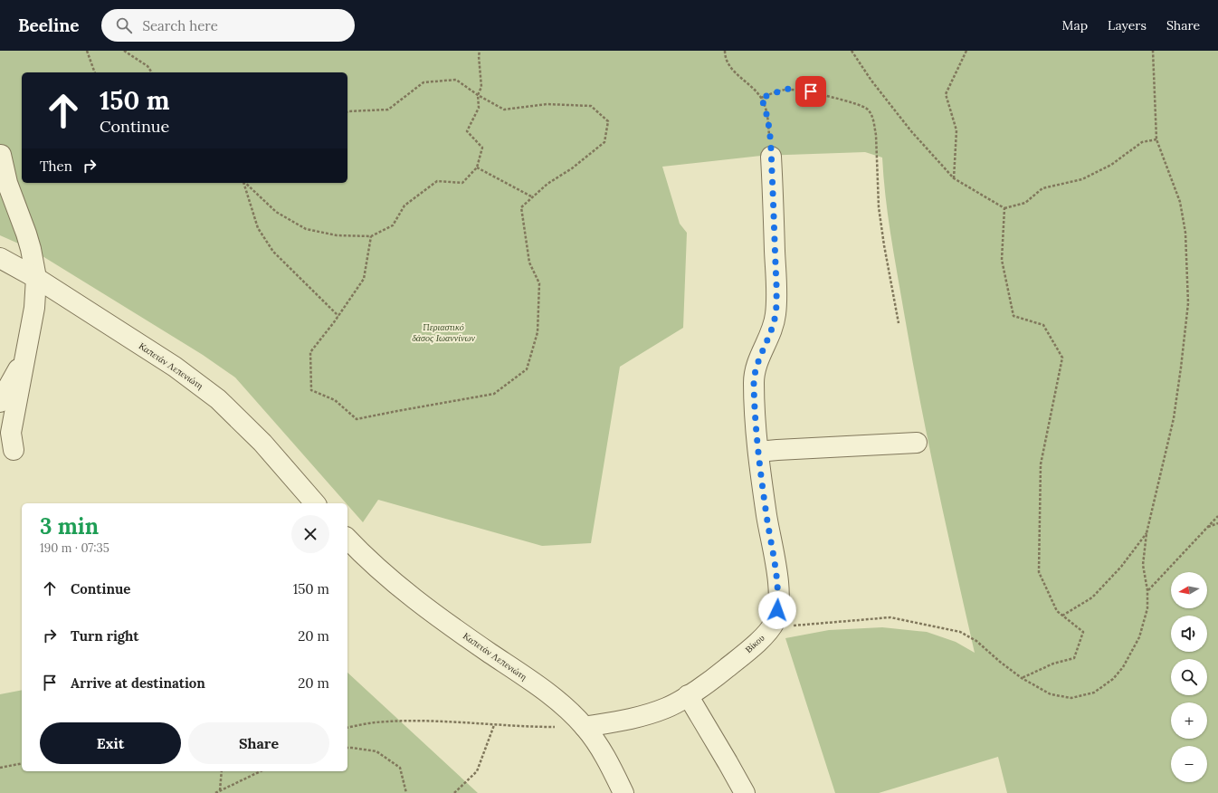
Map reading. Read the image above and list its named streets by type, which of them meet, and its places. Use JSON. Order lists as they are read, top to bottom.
{
  "streets": {
    "street": ["Καπετάν Λεπενιώτη", "Βίκου"]
  },
  "crossings": [
    ["Καπετάν Λεπενιώτη", "Βίκου"]
  ],
  "parks": ["Περιαστικό δάσος Ιωαννίνων"],
  "north": "left",
  "page": {
    "header": "Beeline",
    "search": "Search here",
    "nav": ["Map", "Layers", "Share"],
    "turn": ["150 m", "Continue"],
    "then": "Then",
    "heading": ["3 min", "190 m · 07:35"],
    "list": [
      {
        "name": "Continue",
        "value": "150 m"
      },
      {
        "name": "Turn right",
        "value": "20 m"
      },
      {
        "name": "Arrive at destination",
        "value": "20 m"
      }
    ],
    "map_buttons": ["+", "−"],
    "buttons": ["Exit", "Share"]
  }
}
